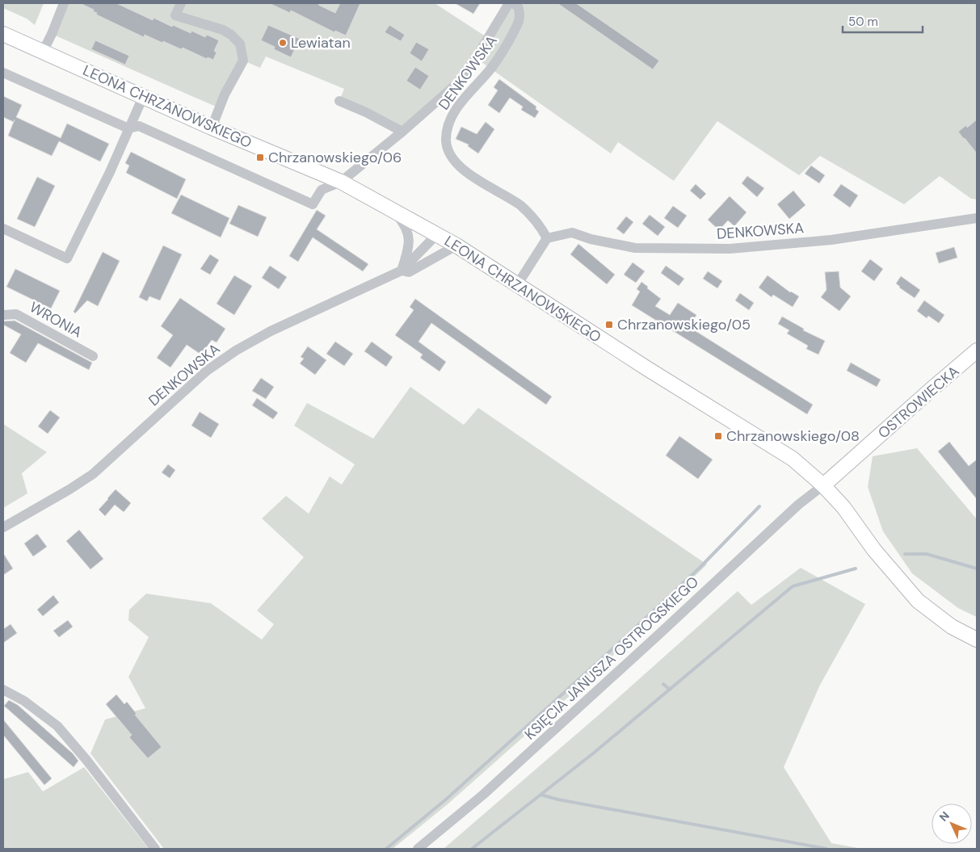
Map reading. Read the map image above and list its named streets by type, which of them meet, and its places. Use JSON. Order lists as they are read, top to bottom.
{
  "streets": {
    "street": [
      "DENKOWSKA",
      "LEONA CHRZANOWSKIEGO",
      "WRONIA",
      "OSTROWIECKA",
      "KSIĘCIA JANUSZA OSTROGSKIEGO"
    ]
  },
  "crossings": [
    ["DENKOWSKA", "LEONA CHRZANOWSKIEGO"],
    ["LEONA CHRZANOWSKIEGO", "OSTROWIECKA"],
    ["LEONA CHRZANOWSKIEGO", "KSIĘCIA JANUSZA OSTROGSKIEGO"],
    ["OSTROWIECKA", "KSIĘCIA JANUSZA OSTROGSKIEGO"]
  ],
  "places": {
    "other": ["Lewiatan"],
    "transit": ["Chrzanowskiego/06", "Chrzanowskiego/05", "Chrzanowskiego/08"]
  },
  "scale_bar": "50 m",
  "north": "top left"
}
